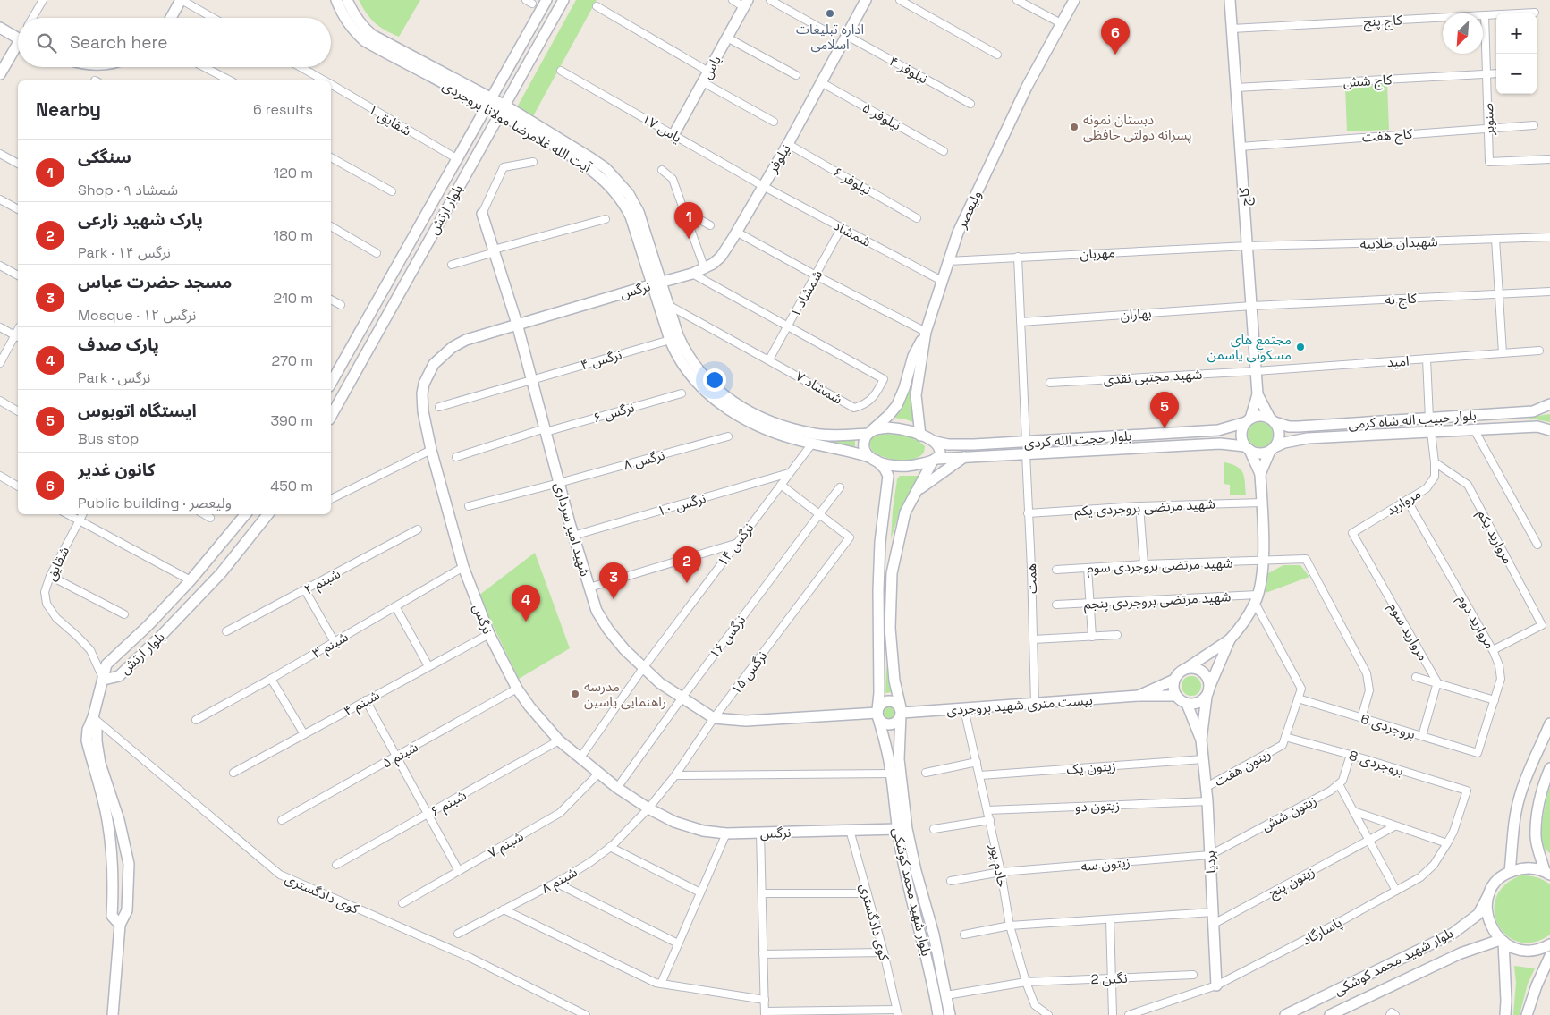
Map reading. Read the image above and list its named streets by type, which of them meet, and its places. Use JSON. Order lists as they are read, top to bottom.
{
  "streets": {
    "main road": [
      "یاس",
      "آیت الله غلامرضا مولانا بروجردی",
      "نیلوفر",
      "کاج",
      "بلوار ارتش",
      "ولیعصر",
      "نرگس",
      "بلوار حبیب اله شاه کرمی",
      "بلوار حجت الله کردی",
      "شهید امیر سرداری",
      "بیست متری شهید بروجردی",
      "بردیا",
      "بلوار شهید محمد کوشکی"
    ],
    "street": [
      "کاج پنج",
      "نیلوفر ۴",
      "کاج شش",
      "نیلوفر ۵",
      "صنوبر",
      "شقایق ۱",
      "یاس ۱۷",
      "کاج هفت",
      "نیلوفر ۶",
      "شمشاد",
      "شهیدان طلاییه",
      "مهربان",
      "شمشاد ۱",
      "کاج نه",
      "بهاران",
      "نرگس ۴",
      "امید",
      "شهید مجتبی نقدی",
      "شمشاد ۷",
      "نرگس ۶",
      "نرگس ۸",
      "مروارید",
      "نرگس ۱۰",
      "شهید مرتضی بروجردی یکم",
      "مروارید یکم",
      "نرگس ۱۴",
      "شقایق",
      "شهید مرتضی بروجردی سوم",
      "همت",
      "شبنم ۲",
      "شهید مرتضی بروجردی پنجم",
      "مروارید دوم",
      "مروارید سوم",
      "نرگس ۱۶",
      "شبنم ۳",
      "نرگس ۱۵",
      "شبنم ۴",
      "بروجردی 6",
      "شبنم ۵",
      "بروجردی 8",
      "زیتون یک",
      "زیتون هفت",
      "شبنم ۶",
      "زیتون دو",
      "زیتون شش",
      "شبنم ۷",
      "زیتون سه",
      "خادم پور",
      "شبنم ۸",
      "زیتون پنج",
      "کوی دادگستری",
      "پاسارگاد",
      "نگین 2"
    ]
  },
  "crossings": [
    ["کاج پنج", "صنوبر"],
    ["کاج پنج", "کاج"],
    ["یاس", "یاس ۱۷"],
    ["نیلوفر ۴", "نیلوفر"],
    ["کاج شش", "صنوبر"],
    ["کاج شش", "کاج"],
    ["نیلوفر ۵", "نیلوفر"],
    ["صنوبر", "کاج هفت"],
    ["آیت الله غلامرضا مولانا بروجردی", "نیلوفر"],
    ["آیت الله غلامرضا مولانا بروجردی", "بلوار ارتش"],
    ["آیت الله غلامرضا مولانا بروجردی", "نرگس"],
    ["آیت الله غلامرضا مولانا بروجردی", "نرگس ۴"],
    ["آیت الله غلامرضا مولانا بروجردی", "نرگس ۱۴"],
    ["آیت الله غلامرضا مولانا بروجردی", "بلوار شهید محمد کوشکی"],
    ["یاس ۱۷", "نیلوفر"],
    ["یاس ۱۷", "شمشاد"],
    ["کاج هفت", "کاج"],
    ["نیلوفر", "نیلوفر ۶"],
    ["نیلوفر", "شمشاد"],
    ["نیلوفر", "نرگس"],
    ["کاج", "شهیدان طلاییه"],
    ["کاج", "مهربان"],
    ["کاج", "کاج نه"],
    ["کاج", "بهاران"],
    ["کاج", "امید"],
    ["کاج", "شهید مجتبی نقدی"],
    ["کاج", "بلوار حبیب اله شاه کرمی"],
    ["کاج", "بلوار حجت الله کردی"],
    ["بلوار ارتش", "شقایق"],
    ["ولیعصر", "شمشاد"],
    ["ولیعصر", "مهربان"],
    ["شمشاد", "شمشاد ۱"],
    ["شهیدان طلاییه", "مهربان"],
    ["نرگس", "شهید امیر سرداری"],
    ["نرگس", "نرگس ۱۴"],
    ["نرگس", "نرگس ۱۶"],
    ["نرگس", "شبنم ۳"],
    ["نرگس", "نرگس ۱۵"],
    ["نرگس", "شبنم ۴"],
    ["نرگس", "شبنم ۵"],
    ["نرگس", "شبنم ۶"],
    ["نرگس", "شبنم ۷"],
    ["نرگس", "شبنم ۸"],
    ["نرگس", "بلوار شهید محمد کوشکی"],
    ["نرگس", "کوی دادگستری"],
    ["شمشاد ۱", "شمشاد ۷"],
    ["کاج نه", "بهاران"],
    ["نرگس ۴", "شهید امیر سرداری"],
    ["امید", "شهید مجتبی نقدی"],
    ["نرگس ۶", "شهید امیر سرداری"],
    ["بلوار حبیب اله شاه کرمی", "بلوار حجت الله کردی"],
    ["بلوار حبیب اله شاه کرمی", "مروارید"],
    ["بلوار حجت الله کردی", "همت"],
    ["بلوار حجت الله کردی", "بلوار شهید محمد کوشکی"],
    ["نرگس ۸", "شهید امیر سرداری"],
    ["مروارید", "مروارید یکم"],
    ["مروارید", "مروارید دوم"],
    ["مروارید", "مروارید سوم"],
    ["نرگس ۱۰", "شهید امیر سرداری"],
    ["نرگس ۱۰", "نرگس ۱۴"],
    ["شهید مرتضی بروجردی یکم", "همت"],
    ["شهید امیر سرداری", "نرگس ۱۴"],
    ["شهید امیر سرداری", "نرگس ۱۶"],
    ["شهید امیر سرداری", "نرگس ۱۵"],
    ["شهید امیر سرداری", "بیست متری شهید بروجردی"],
    ["شهید امیر سرداری", "بلوار شهید محمد کوشکی"],
    ["مروارید یکم", "مروارید دوم"],
    ["شهید مرتضی بروجردی سوم", "بروجردی 6"],
    ["همت", "بیست متری شهید بروجردی"],
    ["مروارید دوم", "بروجردی 6"],
    ["نرگس ۱۶", "نرگس ۱۵"],
    ["نرگس ۱۵", "شبنم ۸"],
    ["بیست متری شهید بروجردی", "خادم پور"],
    ["بیست متری شهید بروجردی", "بلوار شهید محمد کوشکی"],
    ["بروجردی 6", "زیتون هفت"],
    ["بروجردی 8", "زیتون هفت"],
    ["بروجردی 8", "پاسارگاد"],
    ["زیتون یک", "بردیا"],
    ["زیتون یک", "خادم پور"],
    ["زیتون هفت", "بردیا"],
    ["زیتون دو", "بردیا"],
    ["زیتون دو", "خادم پور"],
    ["زیتون شش", "بردیا"],
    ["زیتون شش", "زیتون سه"],
    ["بردیا", "زیتون سه"],
    ["بردیا", "زیتون پنج"],
    ["بردیا", "پاسارگاد"],
    ["زیتون سه", "خادم پور"],
    ["خادم پور", "نگین 2"],
    ["بلوار شهید محمد کوشکی", "نگین 2"]
  ],
  "places": [
    "اداره تبلیغات اسلامی",
    "دبستان نمونه پسرانه دولتی حافظی",
    "مجتمع های مسکونی یاسمن",
    "مدرسه راهنمایی یاسین"
  ],
  "north": "bottom left",
  "page": {
    "map_buttons": ["+", "−"],
    "pins": [
      "6",
      "1",
      "5",
      "2",
      "3",
      "4"
    ],
    "search": "Search here",
    "heading": ["Nearby", "6 results"],
    "list": [
      {
        "mark": "1",
        "name": "سنگکی",
        "note": "Shop · شمشاد ۹",
        "value": "120 m"
      },
      {
        "mark": "2",
        "name": "پارک شهید زارعی",
        "note": "Park · نرگس ۱۴",
        "value": "180 m"
      },
      {
        "mark": "3",
        "name": "مسجد حضرت عباس",
        "note": "Mosque · نرگس ۱۲",
        "value": "210 m"
      },
      {
        "mark": "4",
        "name": "پارک صدف",
        "note": "Park · نرگس",
        "value": "270 m"
      },
      {
        "mark": "5",
        "name": "ایستگاه اتوبوس",
        "note": "Bus stop",
        "value": "390 m"
      },
      {
        "mark": "6",
        "name": "کانون غدیر",
        "note": "Public building · ولیعصر",
        "value": "450 m"
      }
    ]
  }
}
